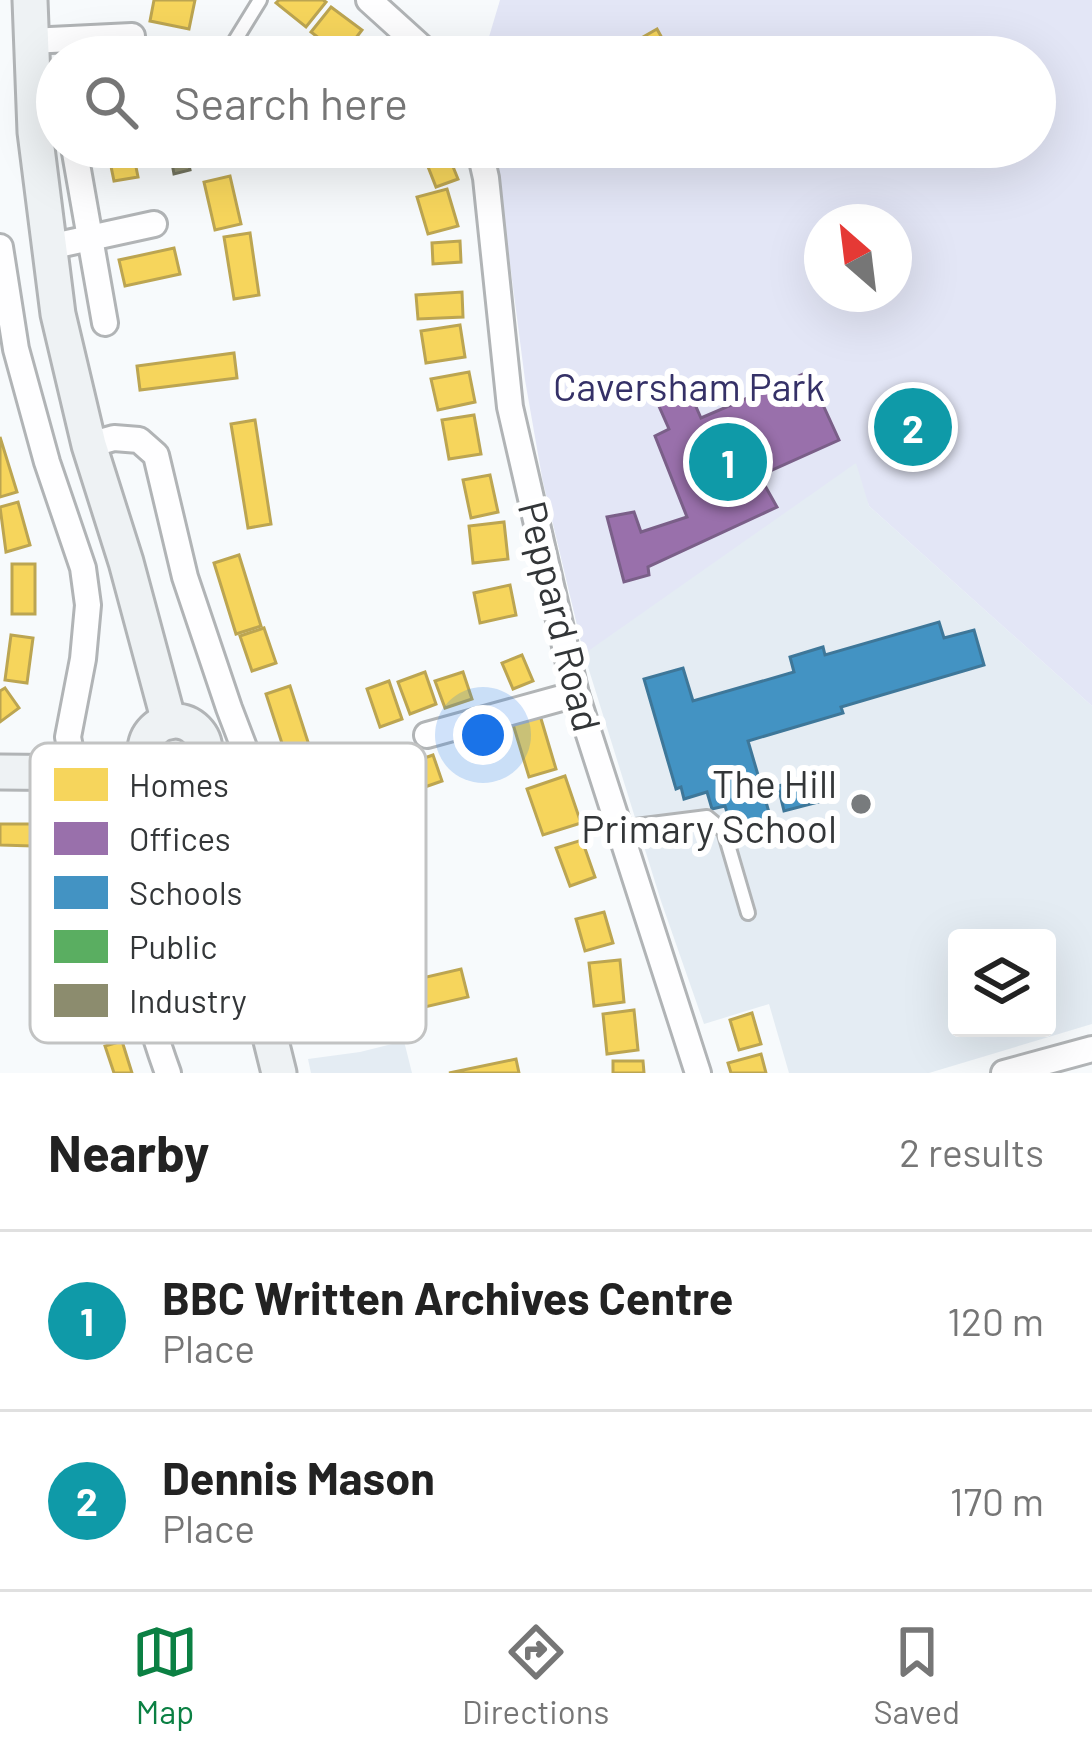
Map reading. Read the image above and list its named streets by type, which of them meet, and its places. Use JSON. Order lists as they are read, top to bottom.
{
  "streets": {
    "street": ["Peppard Road"]
  },
  "parks": ["Caversham Park"],
  "places": ["The Hill Primary School"],
  "legend": [
    "Homes",
    "Offices",
    "Schools",
    "Public",
    "Industry"
  ],
  "north": "top left",
  "page": {
    "search": "Search here",
    "pins": ["2", "1"],
    "heading": ["Nearby", "2 results"],
    "list": [
      {
        "mark": "1",
        "name": "BBC Written Archives Centre",
        "note": "Place",
        "value": "120 m"
      },
      {
        "mark": "2",
        "name": "Dennis Mason",
        "note": "Place",
        "value": "170 m"
      }
    ],
    "nav": ["Map", "Directions", "Saved"]
  }
}
